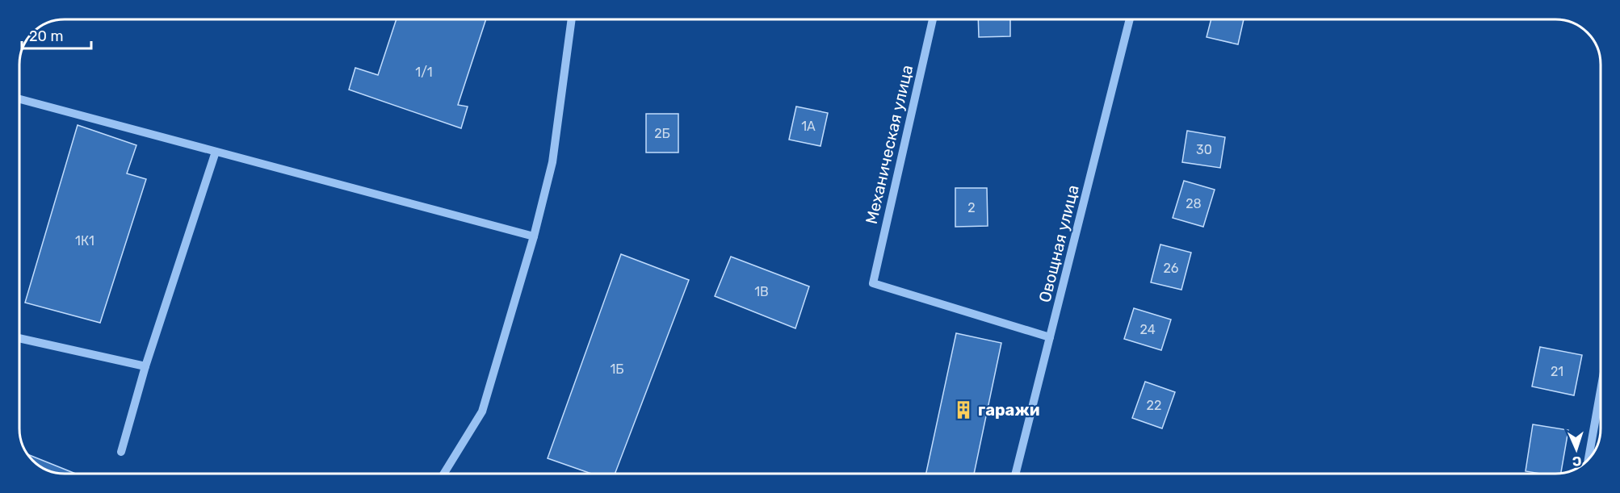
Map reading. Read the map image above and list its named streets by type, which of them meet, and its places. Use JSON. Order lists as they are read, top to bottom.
{
  "streets": {
    "street": ["Механическая улица", "Овощная улица"]
  },
  "crossings": [
    ["Механическая улица", "Овощная улица"]
  ],
  "places": {
    "building": ["гаражи"]
  },
  "house_numbers": [
    "1/1",
    "1А",
    "2Б",
    "30",
    "28",
    "2",
    "1К1",
    "26",
    "1В",
    "24",
    "1Б",
    "21",
    "22"
  ],
  "scale_bar": "20 m",
  "north": "bottom"
}
